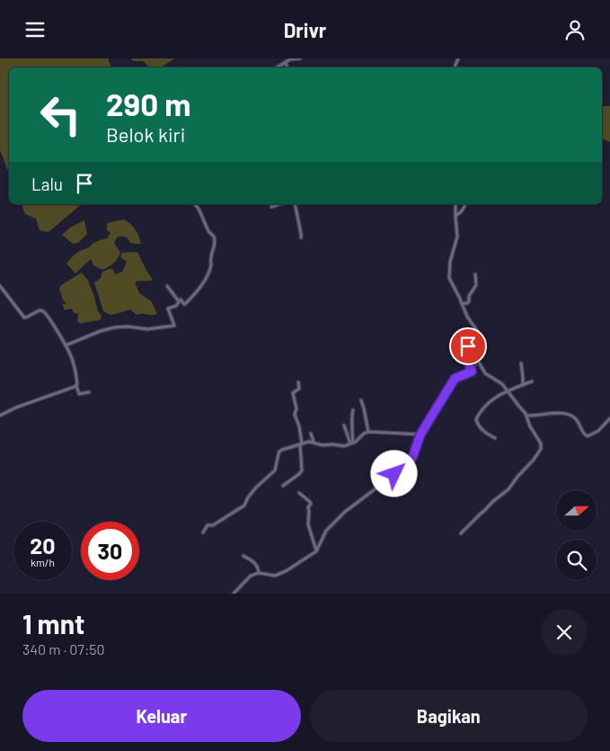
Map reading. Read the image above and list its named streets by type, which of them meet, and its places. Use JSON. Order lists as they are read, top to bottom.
{
  "north": "right",
  "page": {
    "header": "Drivr",
    "turn": ["290 m", "Belok kiri"],
    "then": "Lalu",
    "speed": "20 km/h",
    "limit": "30",
    "heading": ["1 mnt", "340 m · 07:50"],
    "buttons": ["Keluar", "Bagikan"]
  }
}
